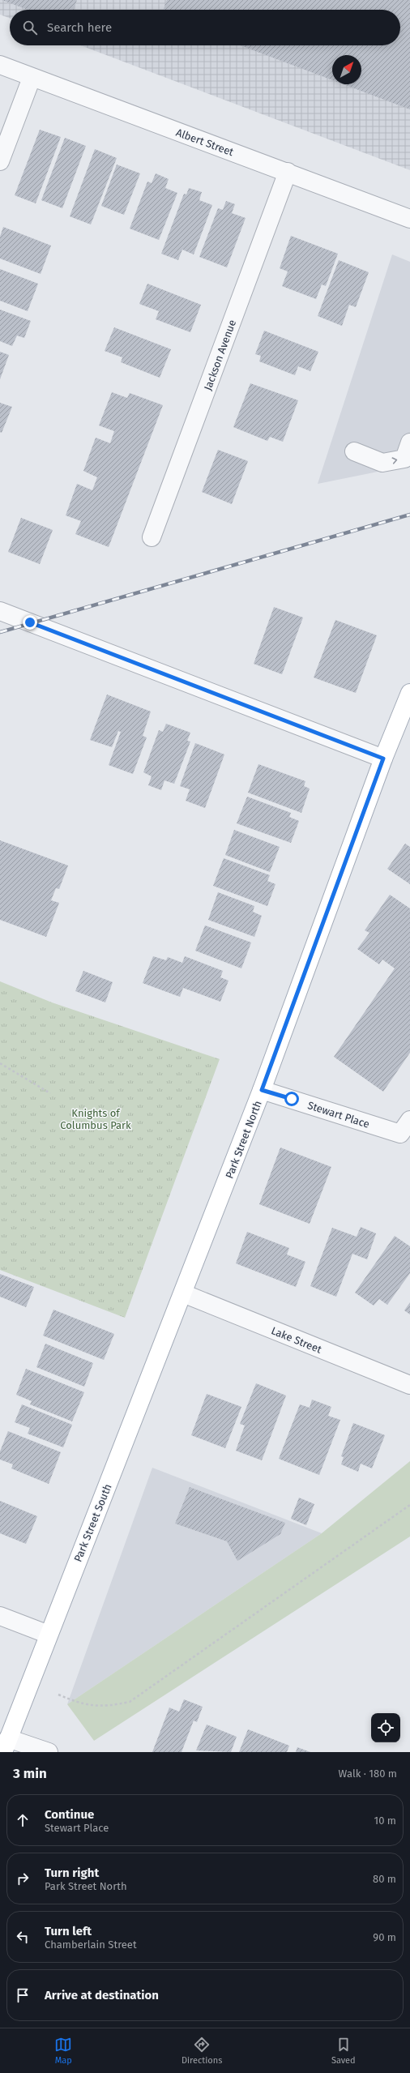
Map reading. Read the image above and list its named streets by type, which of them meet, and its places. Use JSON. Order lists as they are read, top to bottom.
{
  "streets": {
    "main road": ["Park Street North", "Park Street South"],
    "street": [
      "Albert Street",
      "Jackson Avenue",
      "Stewart Place",
      "Lake Street"
    ]
  },
  "crossings": [
    ["Albert Street", "Jackson Avenue"],
    ["Stewart Place", "Park Street North"],
    ["Park Street North", "Lake Street"],
    ["Park Street North", "Park Street South"],
    ["Lake Street", "Park Street South"]
  ],
  "parks": ["Knights of Columbus Park"],
  "north": "top right",
  "page": {
    "search": "Search here",
    "heading": ["3 min", "Walk · 180 m"],
    "list": [
      ["Continue", "Stewart Place", "10 m"],
      ["Turn right", "Park Street North", "80 m"],
      ["Turn left", "Chamberlain Street", "90 m"],
      "Arrive at destination"
    ],
    "nav": ["Map", "Directions", "Saved"]
  }
}
